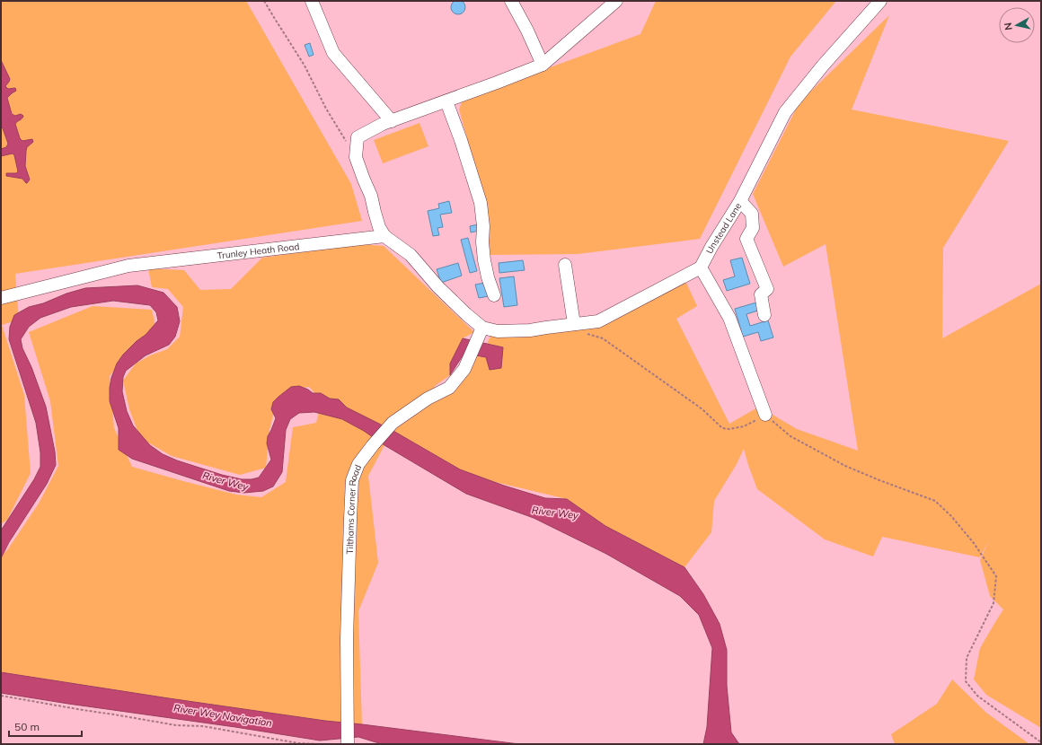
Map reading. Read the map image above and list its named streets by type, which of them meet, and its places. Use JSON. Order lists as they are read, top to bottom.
{
  "streets": {
    "street": ["Unstead Lane", "Trunley Heath Road", "Tilthams Corner Road"]
  },
  "water": ["River Wey", "River Wey Navigation"],
  "scale_bar": "50 m",
  "north": "left"
}
